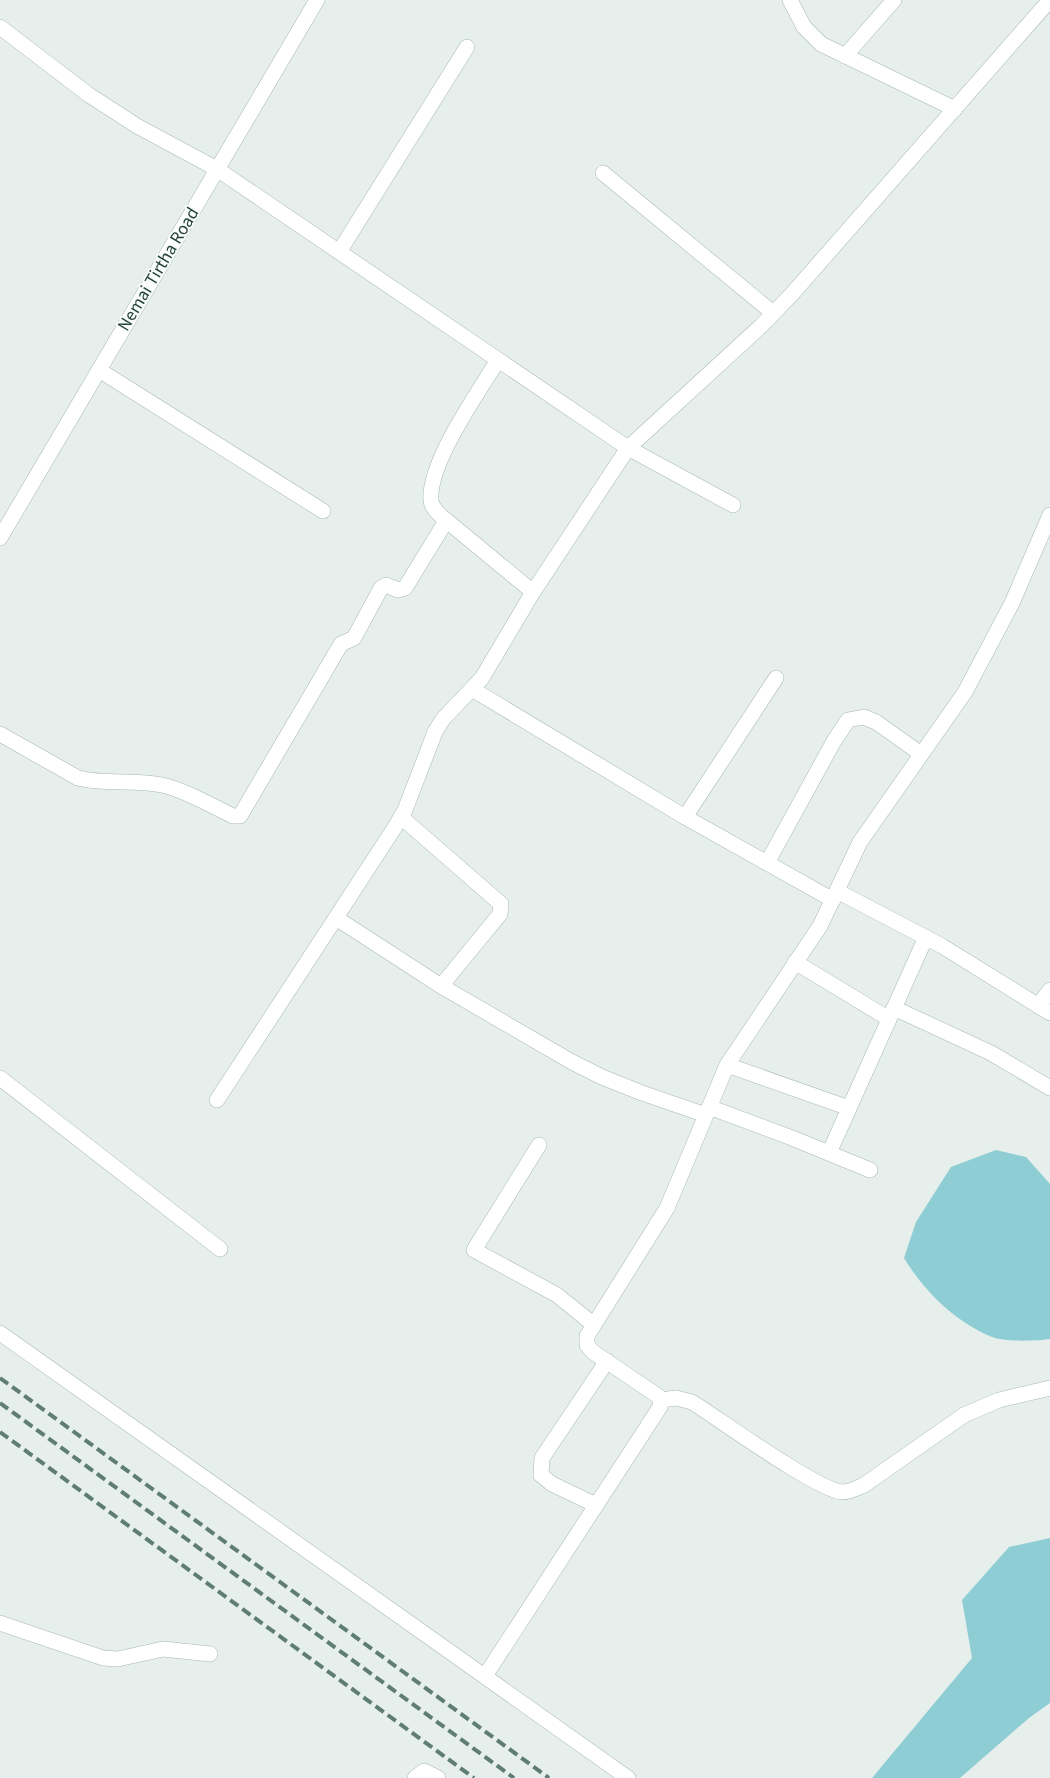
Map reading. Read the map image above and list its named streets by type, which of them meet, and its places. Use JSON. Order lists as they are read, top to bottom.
{
  "streets": {
    "street": ["Nemai Tirtha Road"]
  }
}
